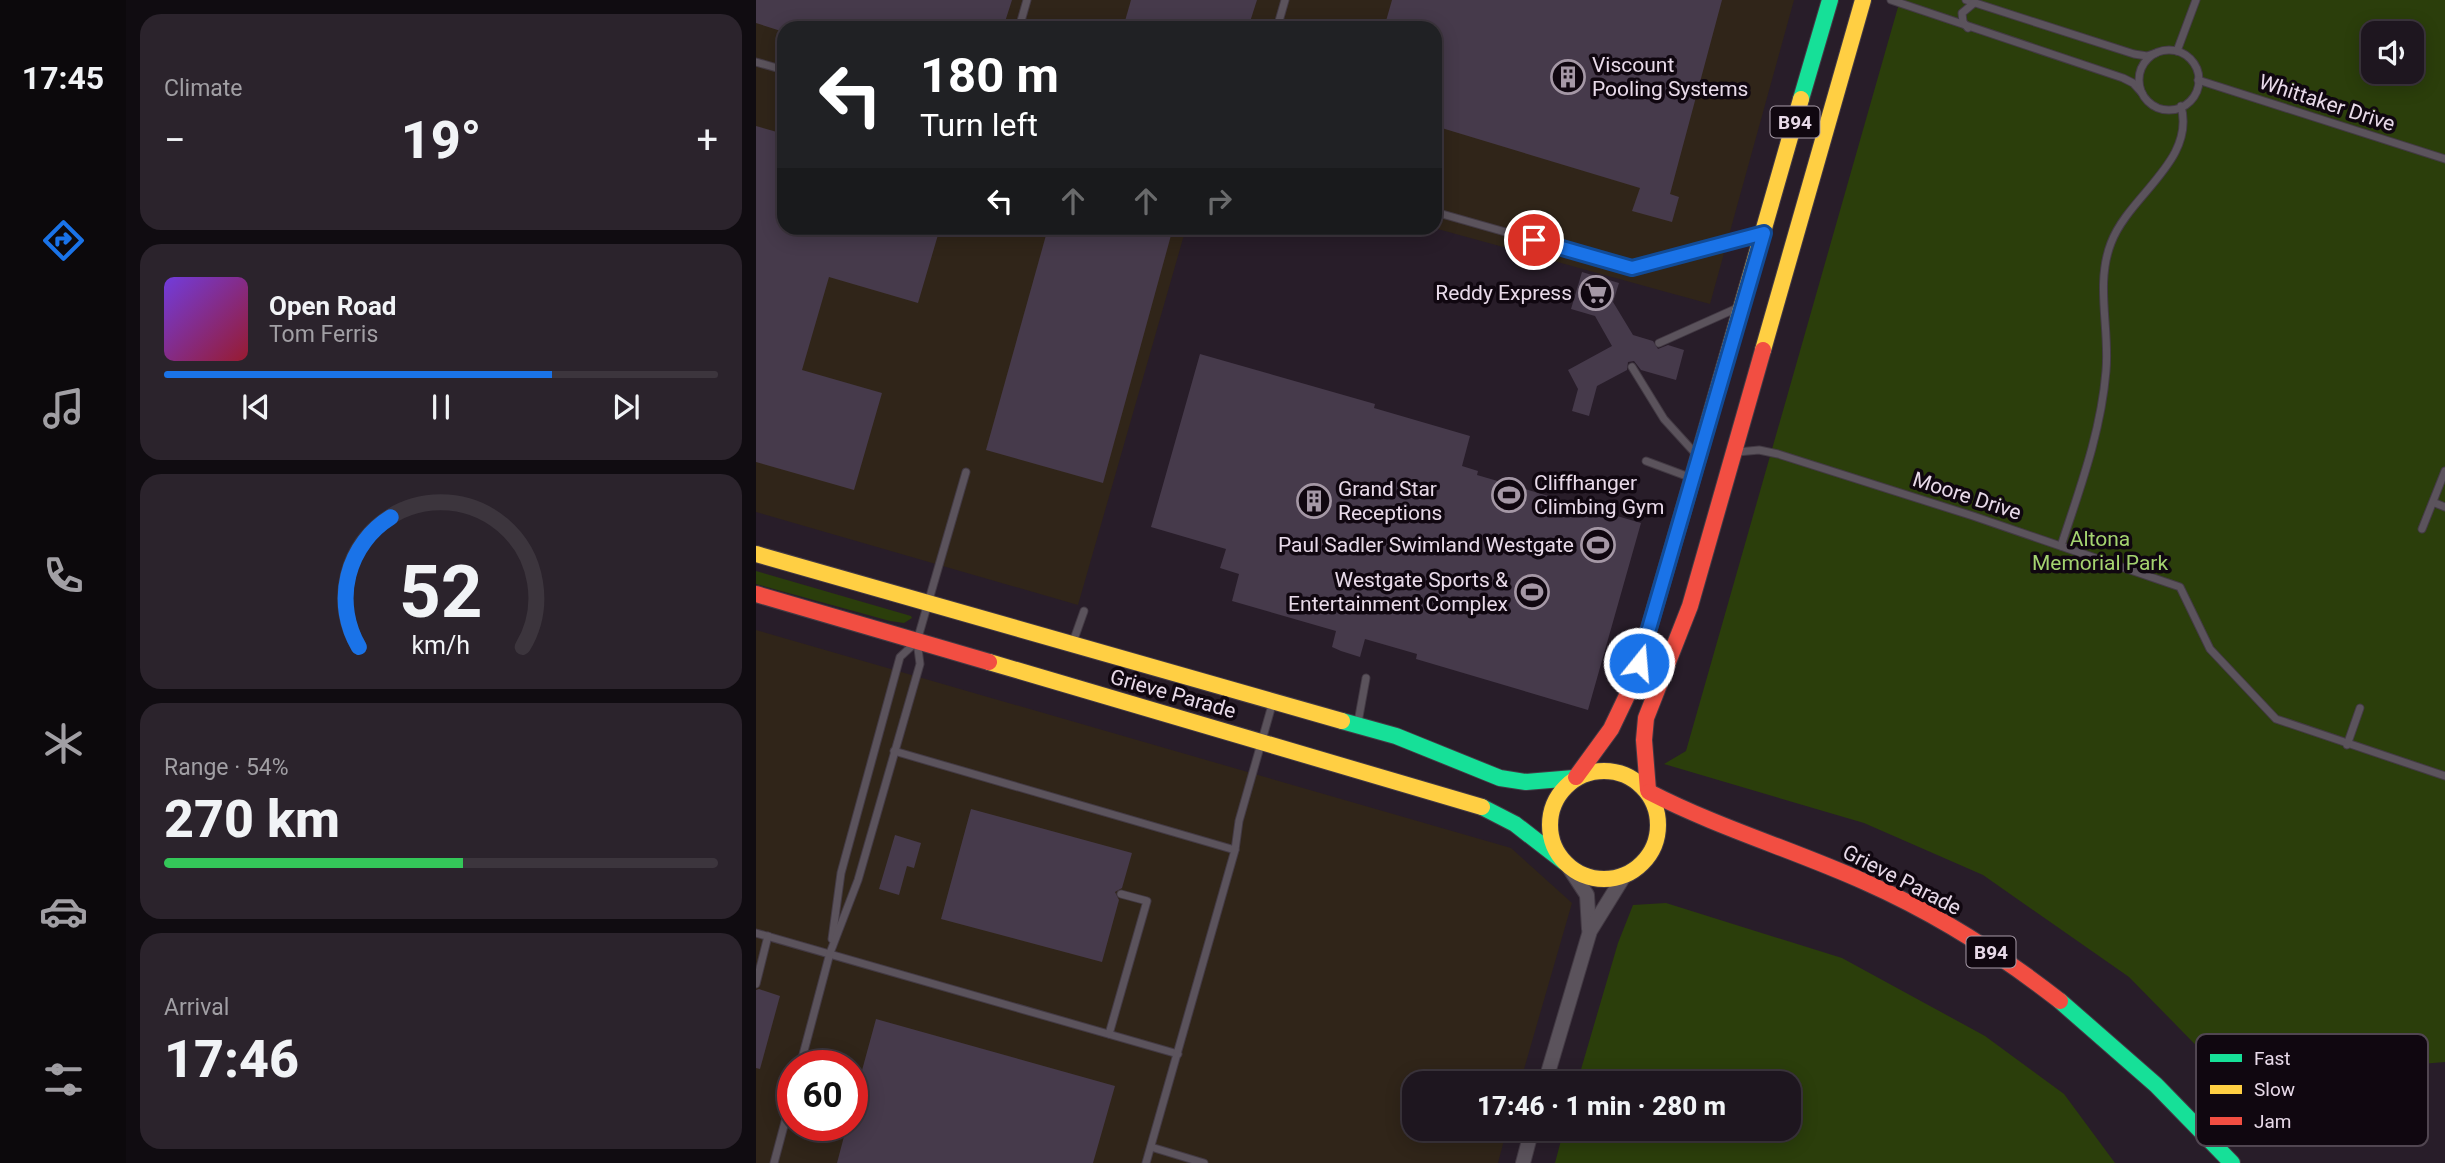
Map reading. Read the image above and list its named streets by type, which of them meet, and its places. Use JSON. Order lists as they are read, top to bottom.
{
  "streets": {
    "main road": ["B94", "Grieve Parade"],
    "lane": ["Whittaker Drive", "Moore Drive"]
  },
  "crossings": [
    ["B94", "Moore Drive"],
    ["B94", "Grieve Parade"]
  ],
  "parks": ["Altona Memorial Park"],
  "places": {
    "building": ["Viscount Pooling Systems", "Grand Star Receptions"],
    "supermarket": ["Reddy Express"],
    "sports": ["Cliffhanger Climbing Gym", "Paul Sadler Swimland Westgate", "Westgate Sports & Entertainment Complex"]
  },
  "legend": ["Fast", "Slow", "Jam"],
  "page": {
    "tabs": "17:45",
    "tile": [
      "Climate",
      ["Range · 54%", "270 km"],
      ["Arrival", "17:46"]
    ],
    "turn": ["180 m", "Turn left"],
    "heat": ["−", "19°", "+"],
    "song": ["Open Road", "Tom Ferris"],
    "limit": "60",
    "trip": "17:46 · 1 min · 280 m",
    "gauge": ["52", "km/h"]
  }
}
